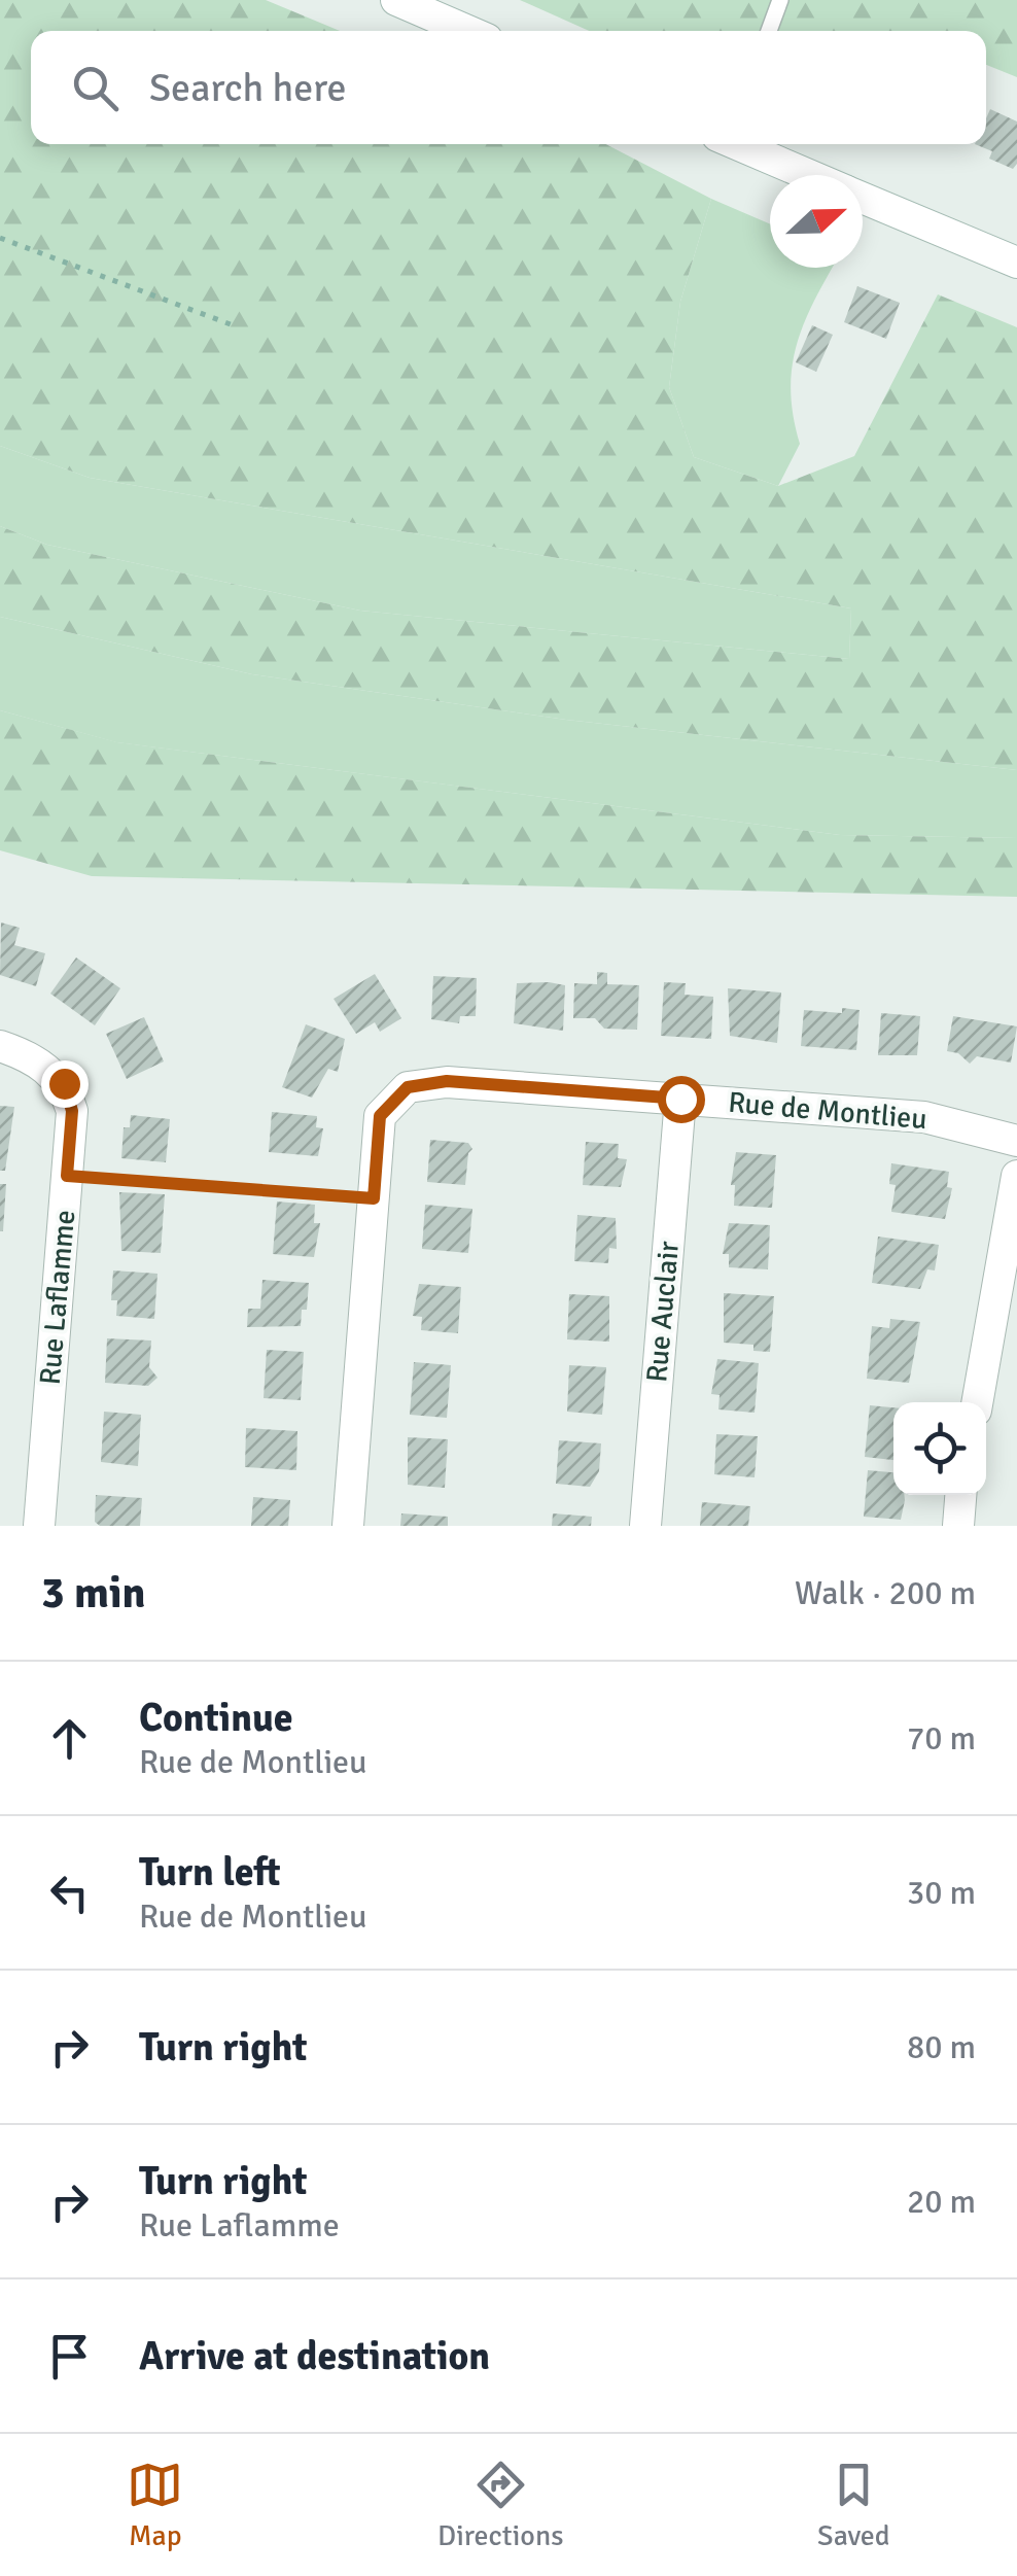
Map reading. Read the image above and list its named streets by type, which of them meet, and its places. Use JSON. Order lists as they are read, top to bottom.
{
  "streets": {
    "street": ["Rue de Montlieu", "Rue Laflamme", "Rue Auclair"]
  },
  "crossings": [
    ["Rue de Montlieu", "Rue Auclair"]
  ],
  "north": "right",
  "page": {
    "search": "Search here",
    "heading": ["3 min", "Walk · 200 m"],
    "list": [
      ["Continue", "Rue de Montlieu", "70 m"],
      ["Turn left", "Rue de Montlieu", "30 m"],
      ["Turn right", "80 m"],
      ["Turn right", "Rue Laflamme", "20 m"],
      "Arrive at destination"
    ],
    "nav": ["Map", "Directions", "Saved"]
  }
}
